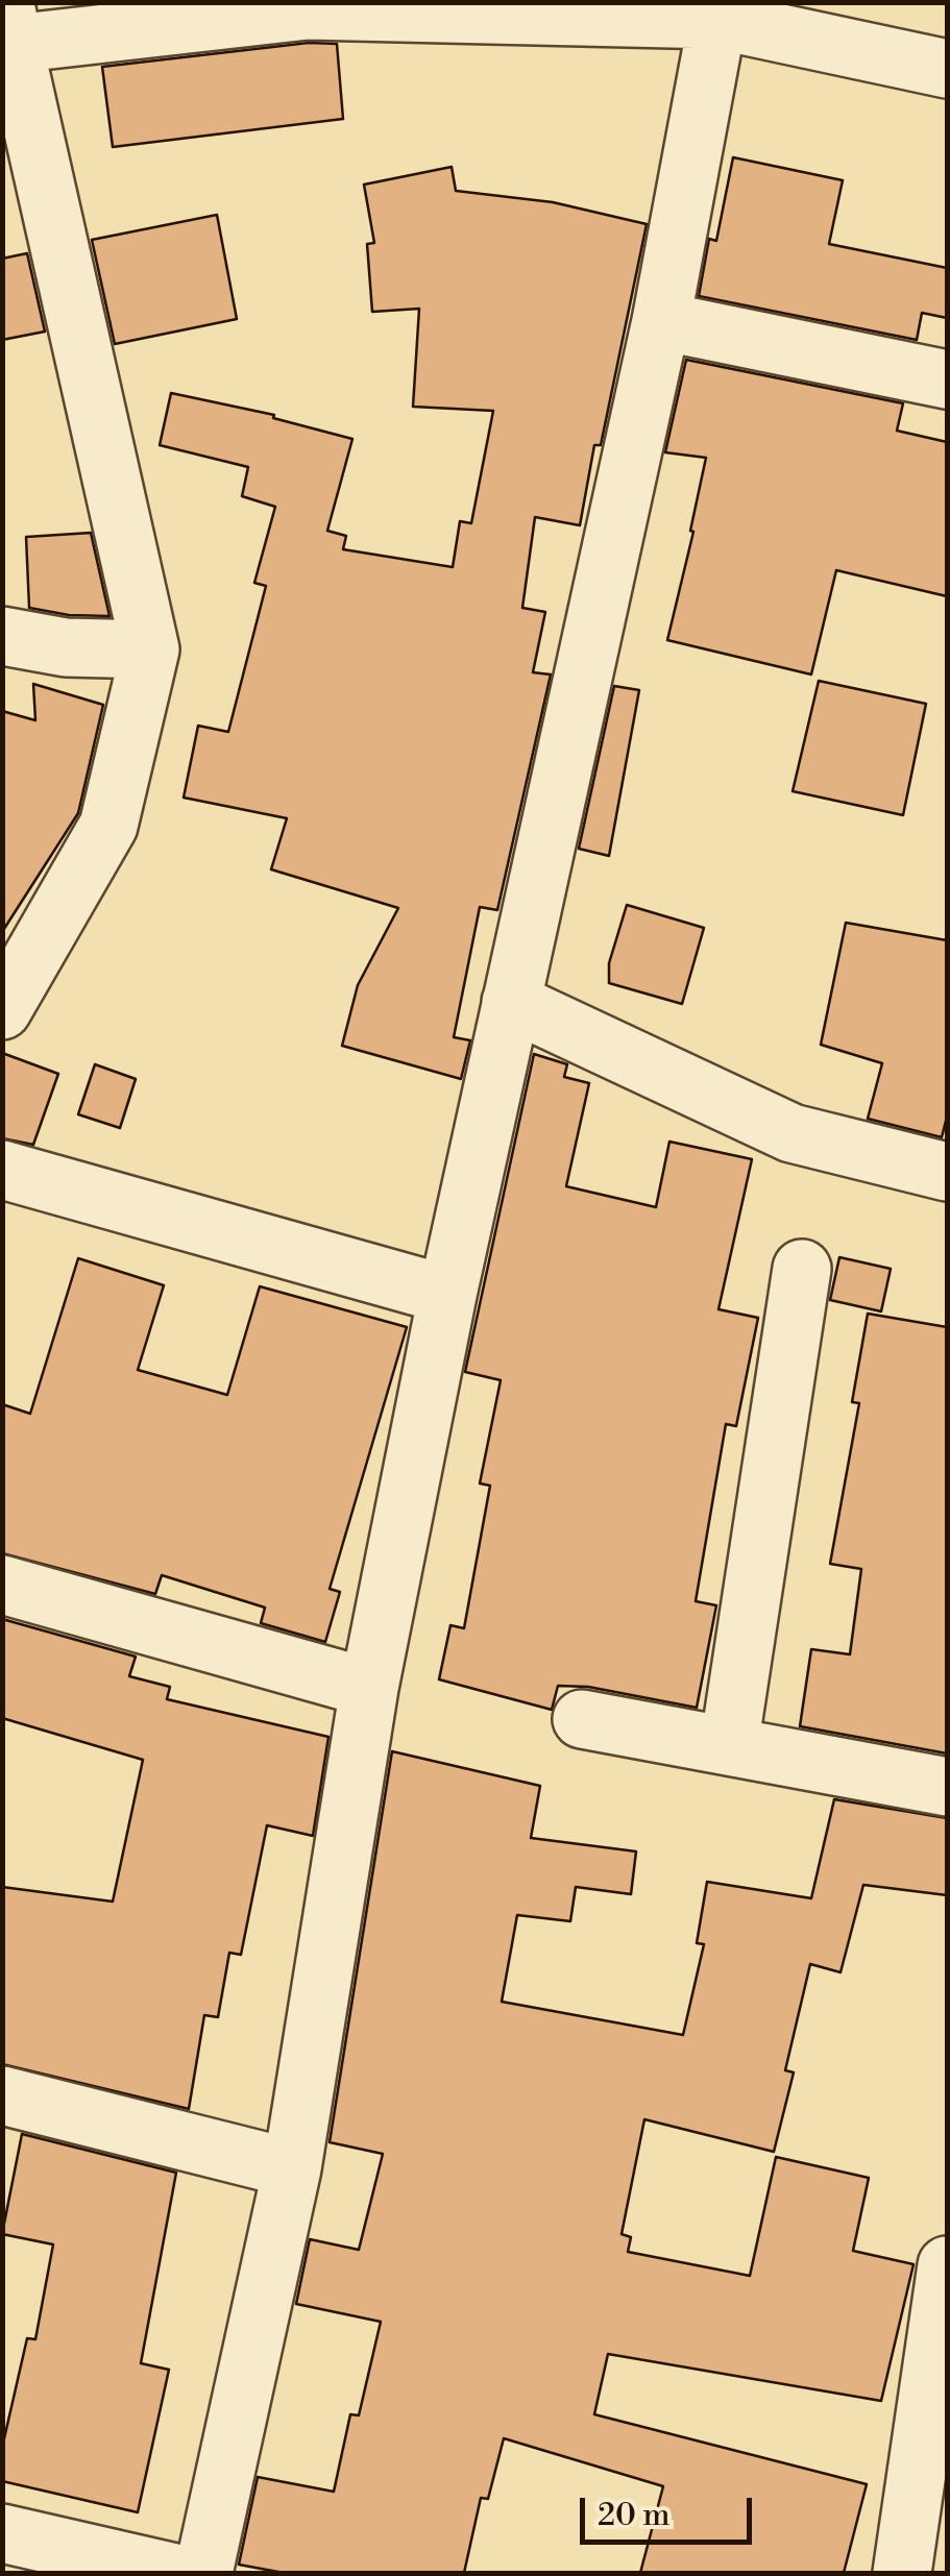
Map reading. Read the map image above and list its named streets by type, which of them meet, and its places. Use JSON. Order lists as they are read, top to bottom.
{
  "scale_bar": "20 m"
}
